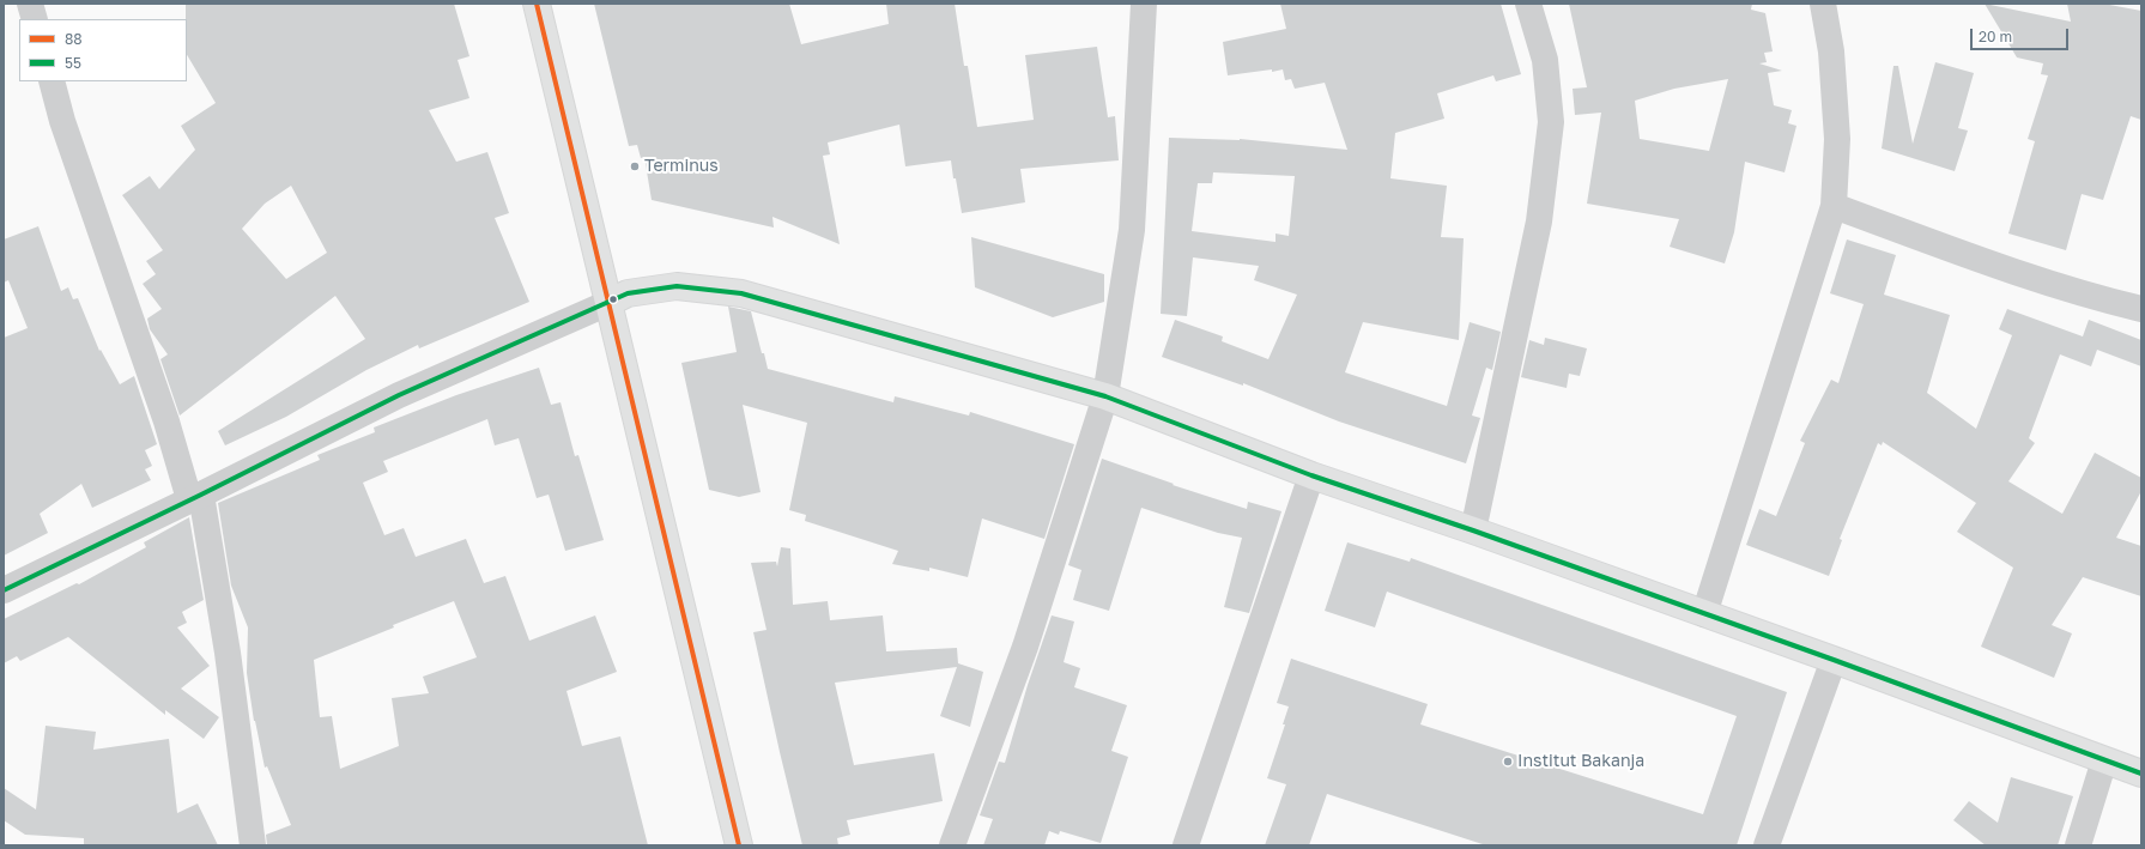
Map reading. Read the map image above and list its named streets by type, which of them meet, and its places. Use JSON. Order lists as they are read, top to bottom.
{
  "places": ["Terminus", "Institut Bakanja"],
  "lines": ["transit line 88", "transit line 55"],
  "legend": ["88", "55"],
  "scale_bar": "20 m"
}
